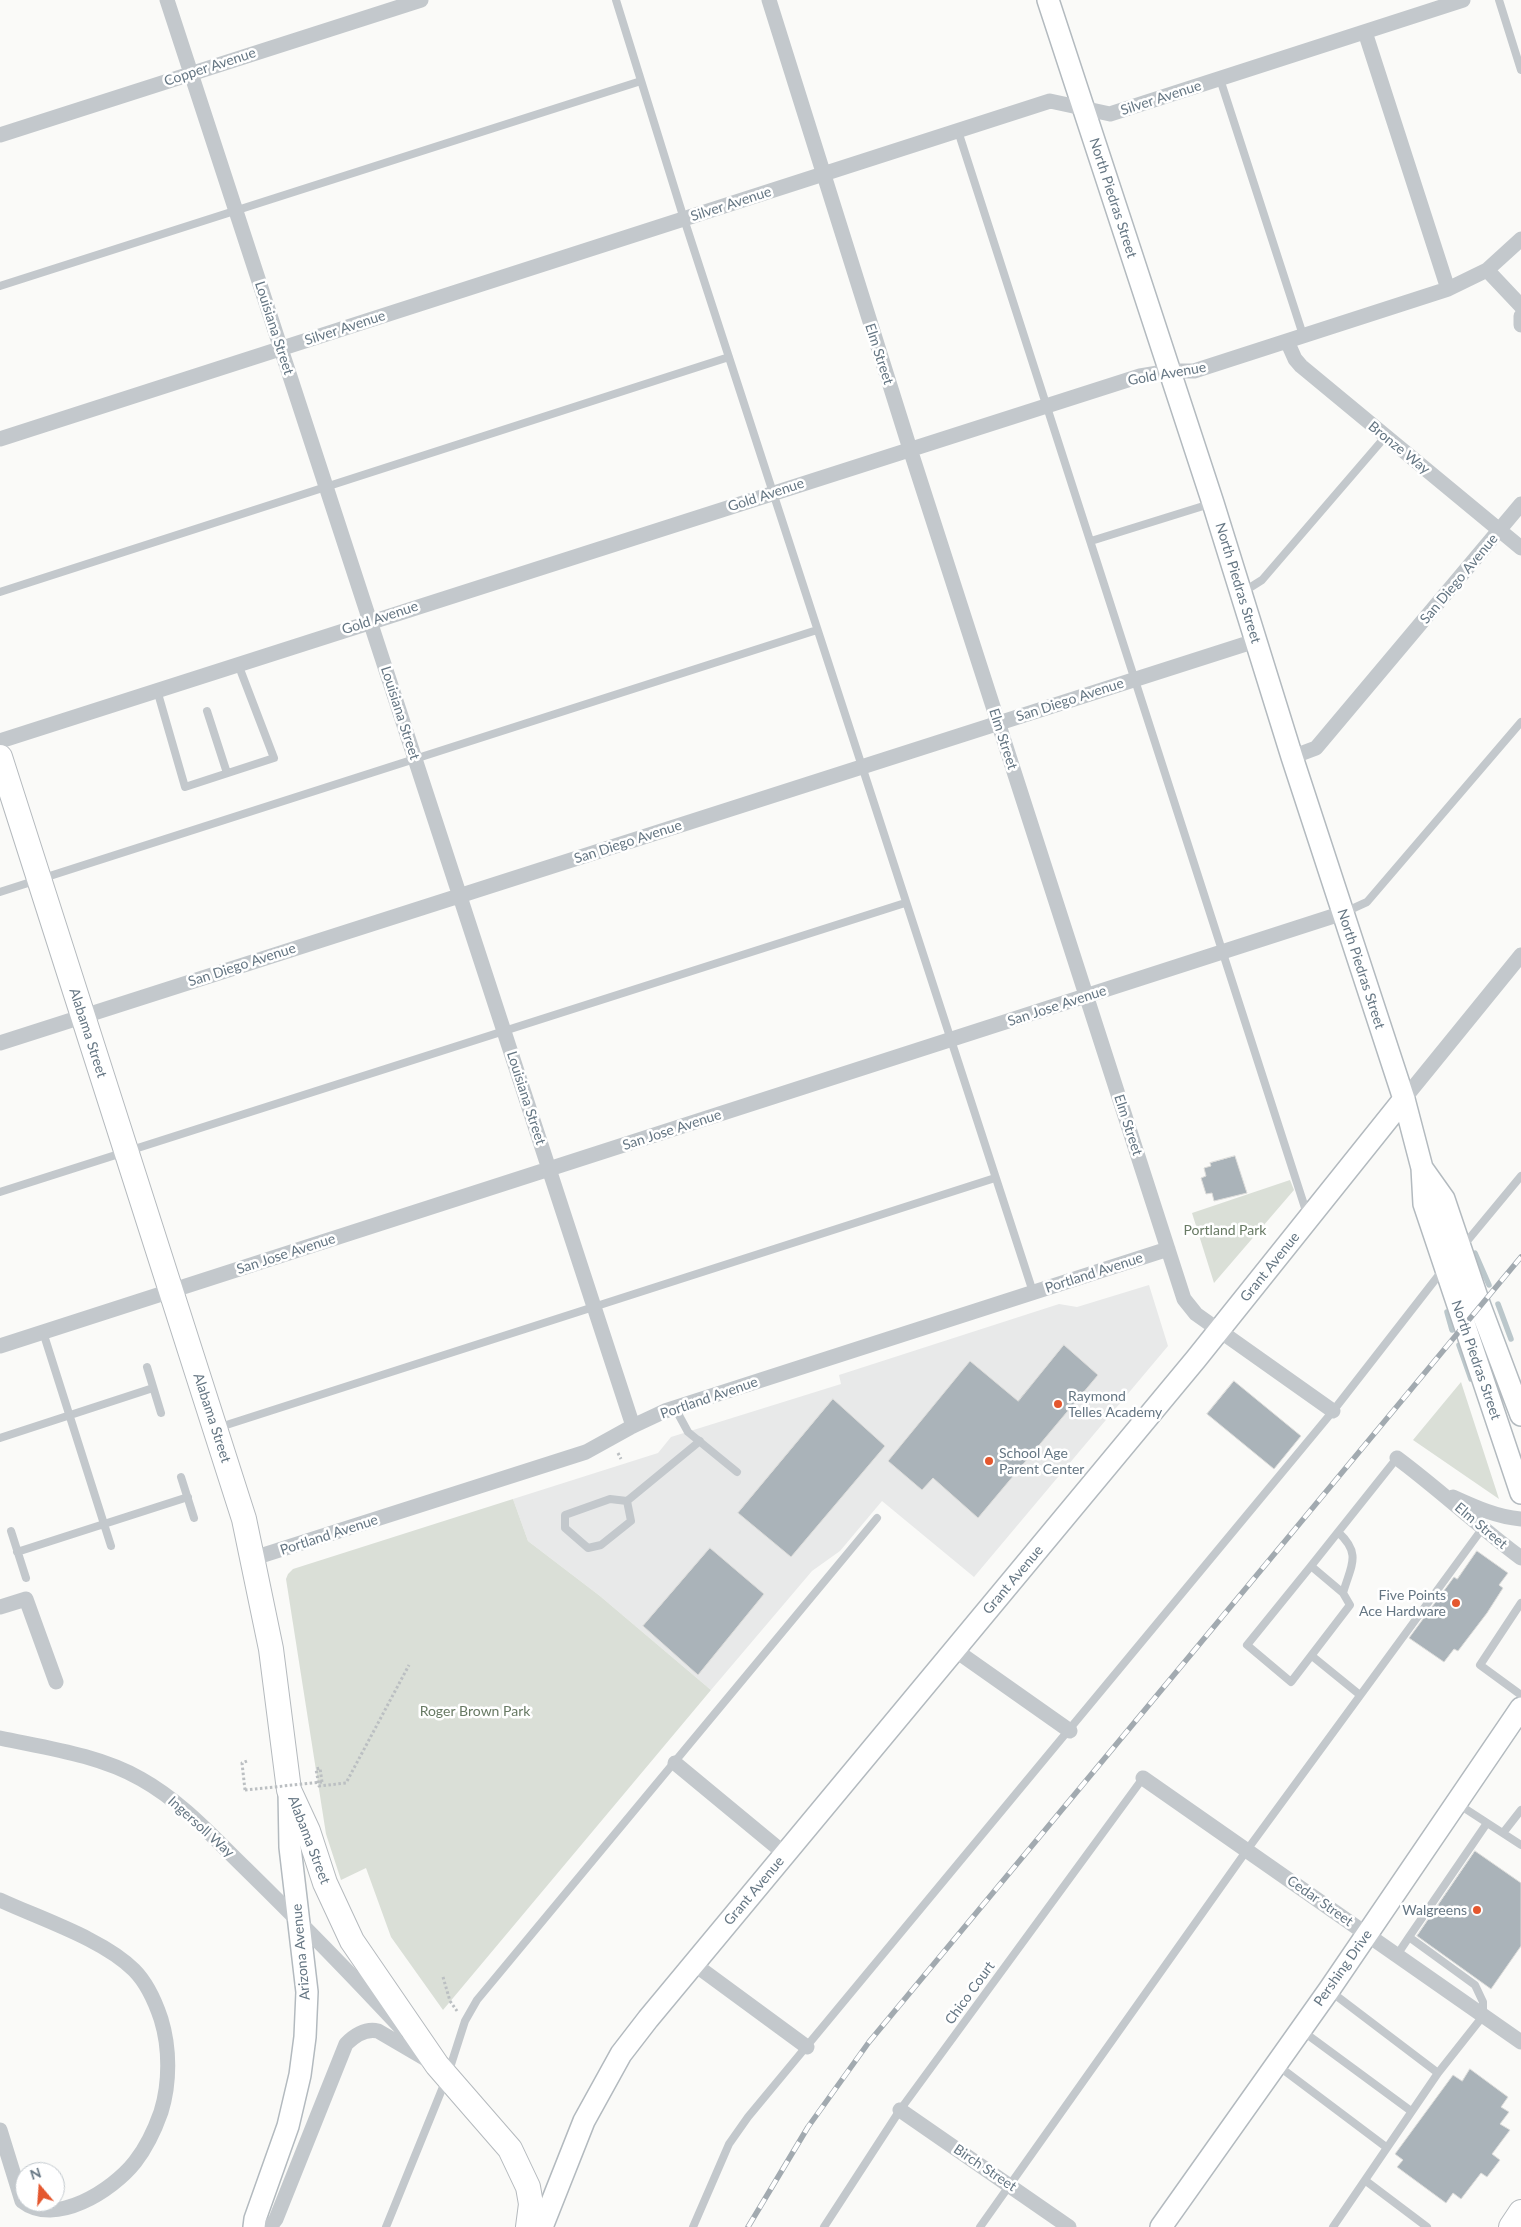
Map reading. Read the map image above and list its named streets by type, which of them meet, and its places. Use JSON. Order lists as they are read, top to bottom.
{
  "streets": {
    "main road": [
      "North Piedras Street",
      "Alabama Street",
      "Grant Avenue",
      "Arizona Avenue",
      "Pershing Drive"
    ],
    "street": [
      "Copper Avenue",
      "Silver Avenue",
      "Louisiana Street",
      "Elm Street",
      "Gold Avenue",
      "Bronze Way",
      "San Diego Avenue",
      "San Jose Avenue",
      "Portland Avenue",
      "Ingersoll Way",
      "Cedar Street",
      "Birch Street"
    ],
    "lane": ["Chico Court"]
  },
  "crossings": [
    ["Copper Avenue", "Louisiana Street"],
    ["Silver Avenue", "North Piedras Street"],
    ["Silver Avenue", "Louisiana Street"],
    ["Silver Avenue", "Elm Street"],
    ["North Piedras Street", "Gold Avenue"],
    ["North Piedras Street", "San Diego Avenue"],
    ["North Piedras Street", "San Jose Avenue"],
    ["North Piedras Street", "Grant Avenue"],
    ["Louisiana Street", "Gold Avenue"],
    ["Louisiana Street", "San Diego Avenue"],
    ["Louisiana Street", "San Jose Avenue"],
    ["Louisiana Street", "Portland Avenue"],
    ["Elm Street", "Gold Avenue"],
    ["Elm Street", "San Diego Avenue"],
    ["Elm Street", "San Jose Avenue"],
    ["Elm Street", "Grant Avenue"],
    ["Elm Street", "Portland Avenue"],
    ["Gold Avenue", "Bronze Way"],
    ["Bronze Way", "San Diego Avenue"],
    ["San Diego Avenue", "Alabama Street"],
    ["San Jose Avenue", "Alabama Street"],
    ["Alabama Street", "Portland Avenue"],
    ["Alabama Street", "Ingersoll Way"],
    ["Alabama Street", "Arizona Avenue"],
    ["Ingersoll Way", "Arizona Avenue"],
    ["Cedar Street", "Pershing Drive"],
    ["Cedar Street", "Chico Court"],
    ["Chico Court", "Birch Street"]
  ],
  "parks": ["Portland Park", "Roger Brown Park"],
  "places": [
    "Raymond Telles Academy",
    "School Age Parent Center",
    "Five Points Ace Hardware",
    "Walgreens"
  ],
  "north": "top"
}
